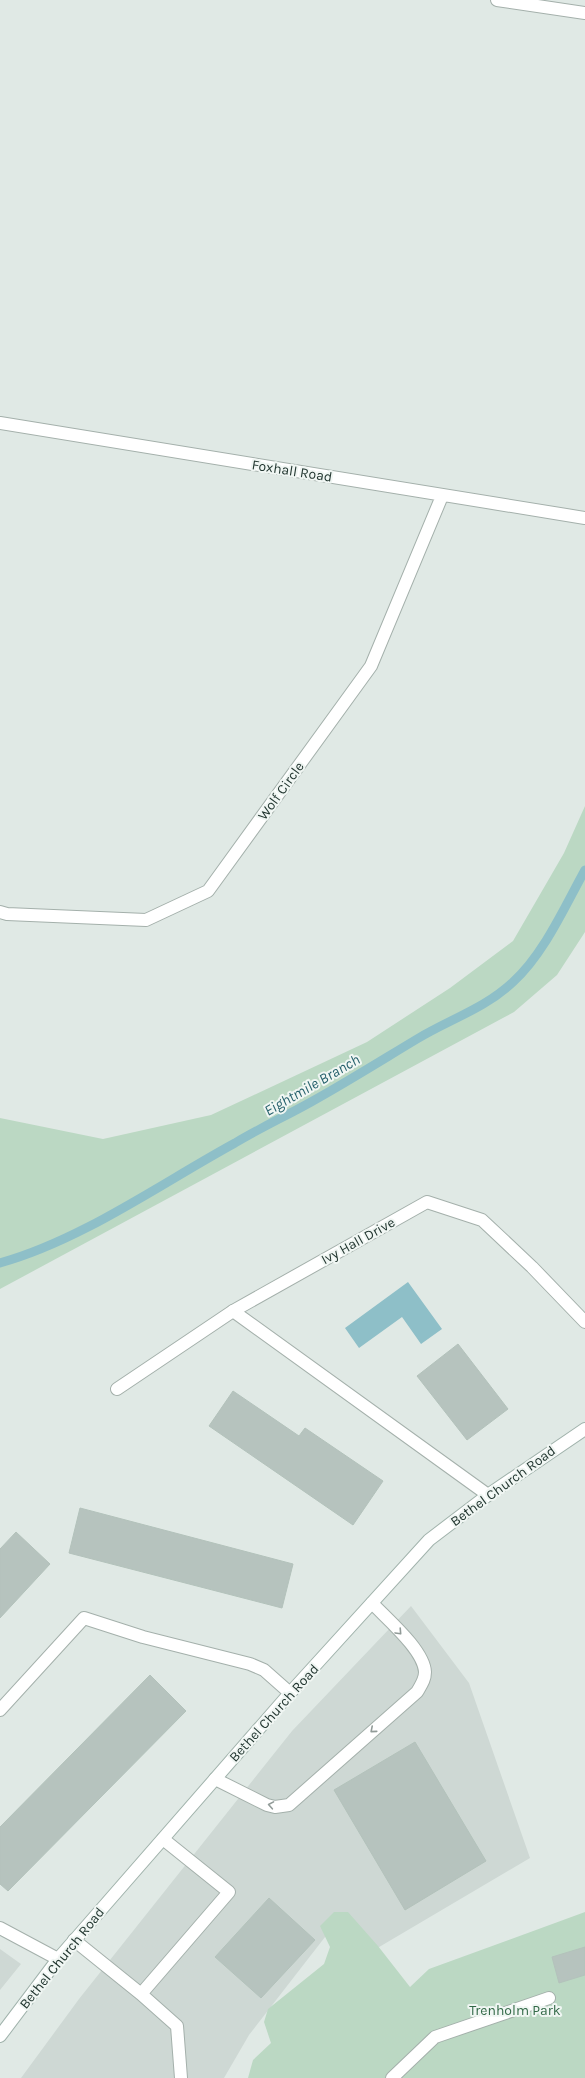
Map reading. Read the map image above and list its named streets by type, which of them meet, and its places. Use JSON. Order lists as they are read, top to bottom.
{
  "streets": {
    "street": [
      "Foxhall Road",
      "Wolf Circle",
      "Ivy Hall Drive",
      "Bethel Church Road"
    ]
  },
  "crossings": [
    ["Foxhall Road", "Wolf Circle"]
  ],
  "water": ["Eightmile Branch"],
  "parks": ["Trenholm Park"]
}
